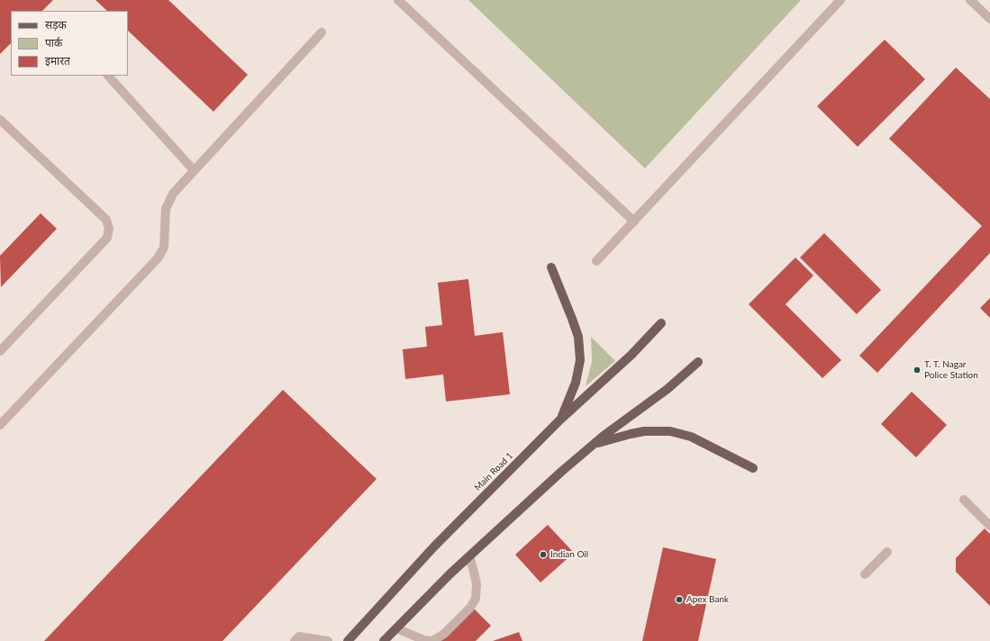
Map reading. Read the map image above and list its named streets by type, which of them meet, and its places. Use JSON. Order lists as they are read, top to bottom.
{
  "streets": {
    "main road": ["Main Road 1"]
  },
  "places": ["T. T. Nagar Police Station", "Indian Oil", "Apex Bank"],
  "legend": ["सड़क", "पार्क", "इमारत"]
}
